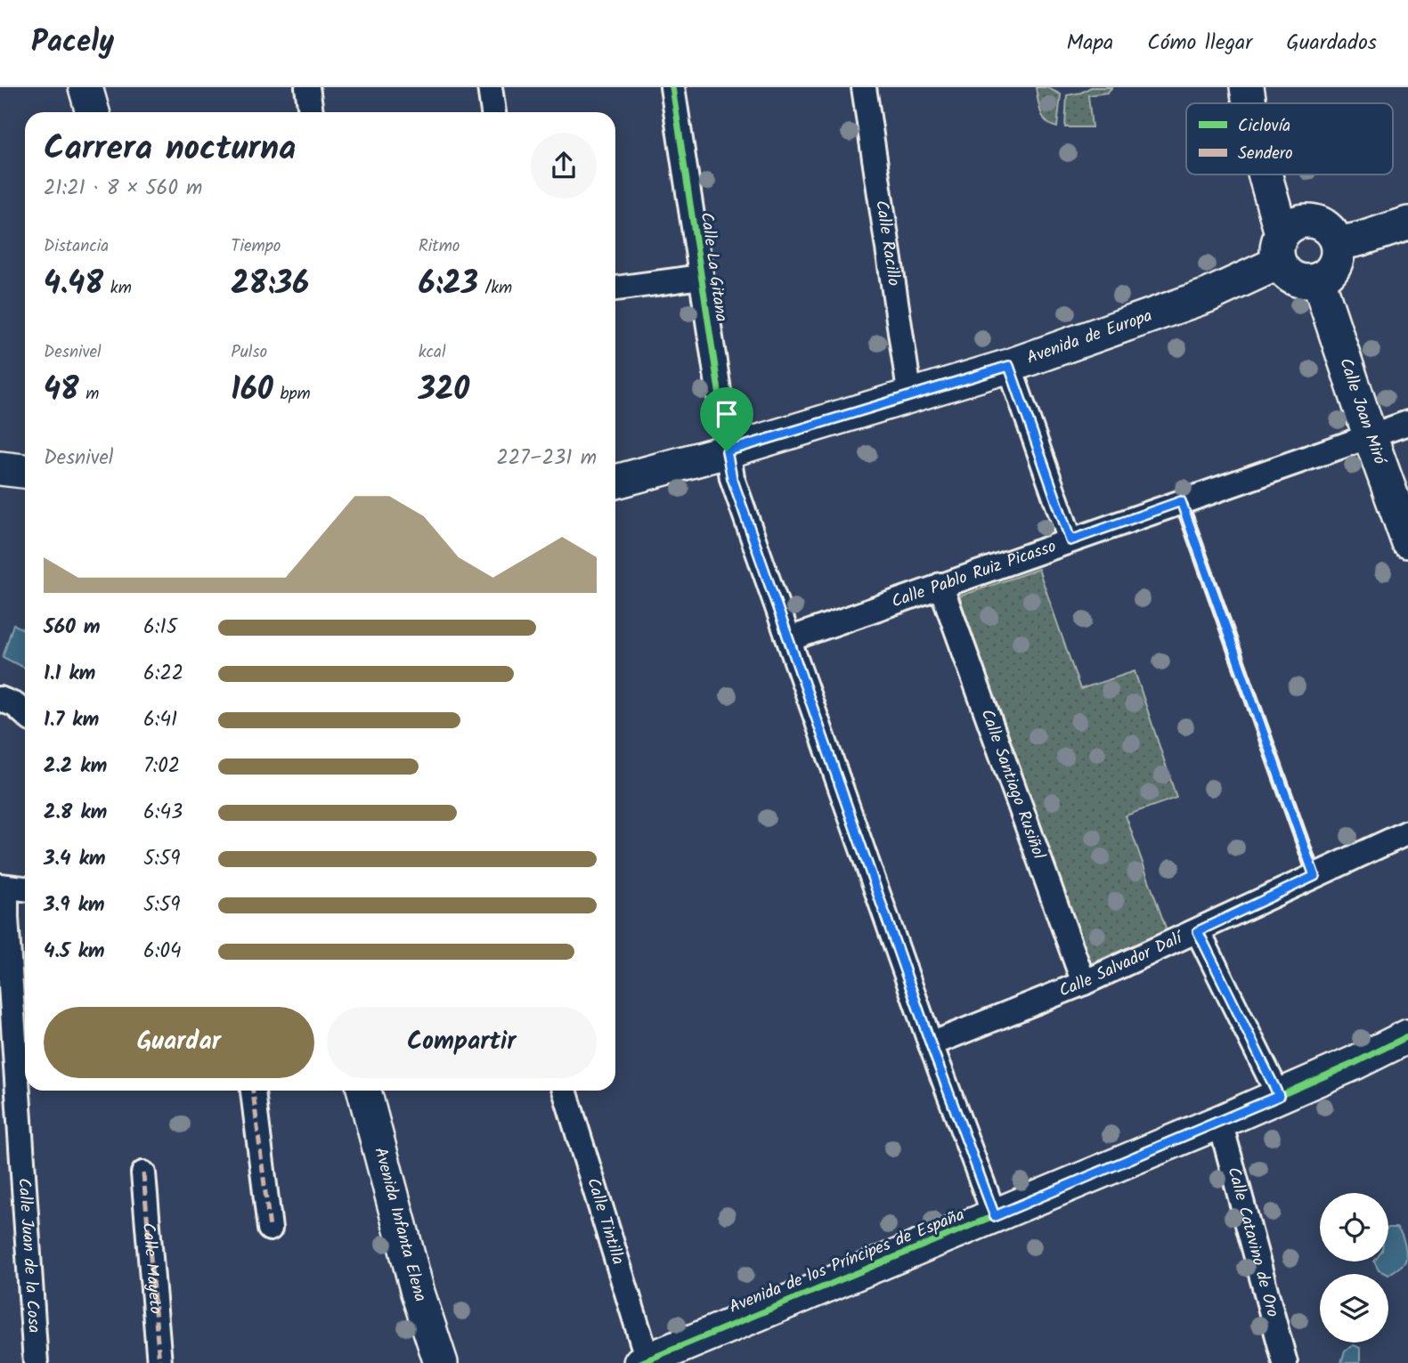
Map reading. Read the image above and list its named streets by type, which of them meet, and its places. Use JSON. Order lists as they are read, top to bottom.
{
  "streets": {
    "street": [
      "Calle Racillo",
      "Calle La Gitana",
      "Avenida de Europa",
      "Calle Joan Miró",
      "Calle Pablo Ruiz Picasso",
      "Calle Santiago Rusiñol",
      "Calle Salvador Dalí",
      "Calle Tintilla",
      "Avenida Infanta Elena",
      "Calle Catavino de Oro",
      "Calle Juan de la Cosa",
      "Avenida de los Príncipes de España",
      "Calle Mayeto"
    ]
  },
  "crossings": [
    ["Calle Racillo", "Avenida de Europa"],
    ["Calle La Gitana", "Avenida de Europa"],
    ["Calle La Gitana", "Calle Pablo Ruiz Picasso"],
    ["Calle La Gitana", "Calle Salvador Dalí"],
    ["Calle La Gitana", "Avenida de los Príncipes de España"],
    ["Avenida de Europa", "Calle Joan Miró"],
    ["Calle Joan Miró", "Calle Pablo Ruiz Picasso"],
    ["Calle Pablo Ruiz Picasso", "Calle Santiago Rusiñol"],
    ["Calle Santiago Rusiñol", "Calle Salvador Dalí"],
    ["Calle Tintilla", "Avenida de los Príncipes de España"],
    ["Calle Catavino de Oro", "Avenida de los Príncipes de España"]
  ],
  "legend": ["Ciclovía", "Sendero"],
  "page": {
    "header": "Pacely",
    "nav": ["Mapa", "Cómo llegar", "Guardados"],
    "heading": ["Carrera nocturna", "21:21 · 8 × 560 m"],
    "stats": [
      ["Distancia", "4.48 km"],
      ["Tiempo", "28:36"],
      ["Ritmo", "6:23 /km"],
      ["Desnivel", "48 m"],
      ["Pulso", "160 bpm"],
      ["kcal", "320"]
    ],
    "chart": ["Desnivel", "227–231 m"],
    "list": [
      {
        "name": "560 m",
        "note": "6:15"
      },
      {
        "name": "1.1 km",
        "note": "6:22"
      },
      {
        "name": "1.7 km",
        "note": "6:41"
      },
      {
        "name": "2.2 km",
        "note": "7:02"
      },
      {
        "name": "2.8 km",
        "note": "6:43"
      },
      {
        "name": "3.4 km",
        "note": "5:59"
      },
      {
        "name": "3.9 km",
        "note": "5:59"
      },
      {
        "name": "4.5 km",
        "note": "6:04"
      }
    ],
    "buttons": ["Guardar", "Compartir"]
  }
}
